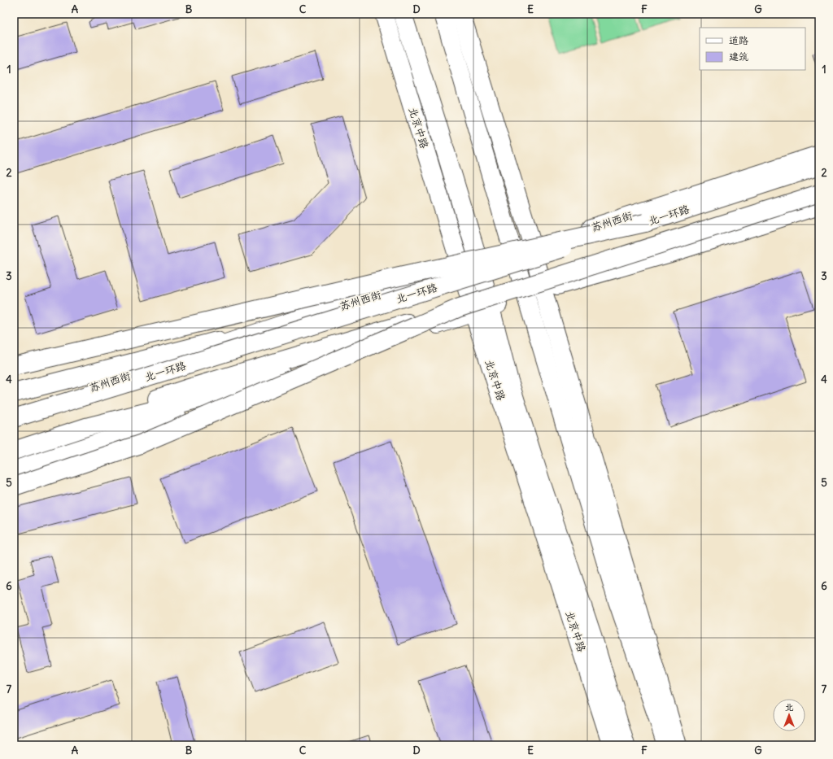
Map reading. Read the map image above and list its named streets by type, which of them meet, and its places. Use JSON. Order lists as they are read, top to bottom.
{
  "streets": {
    "main road": ["北京中路", "北一环路", "苏州西街"]
  },
  "crossings": [
    ["北京中路", "苏州西街"]
  ],
  "legend": ["道路", "建筑"],
  "north": "top",
  "grid": {
    "columns": [
      "A",
      "B",
      "C",
      "D",
      "E",
      "F",
      "G"
    ],
    "rows": [
      "1",
      "2",
      "3",
      "4",
      "5",
      "6",
      "7"
    ]
  }
}
